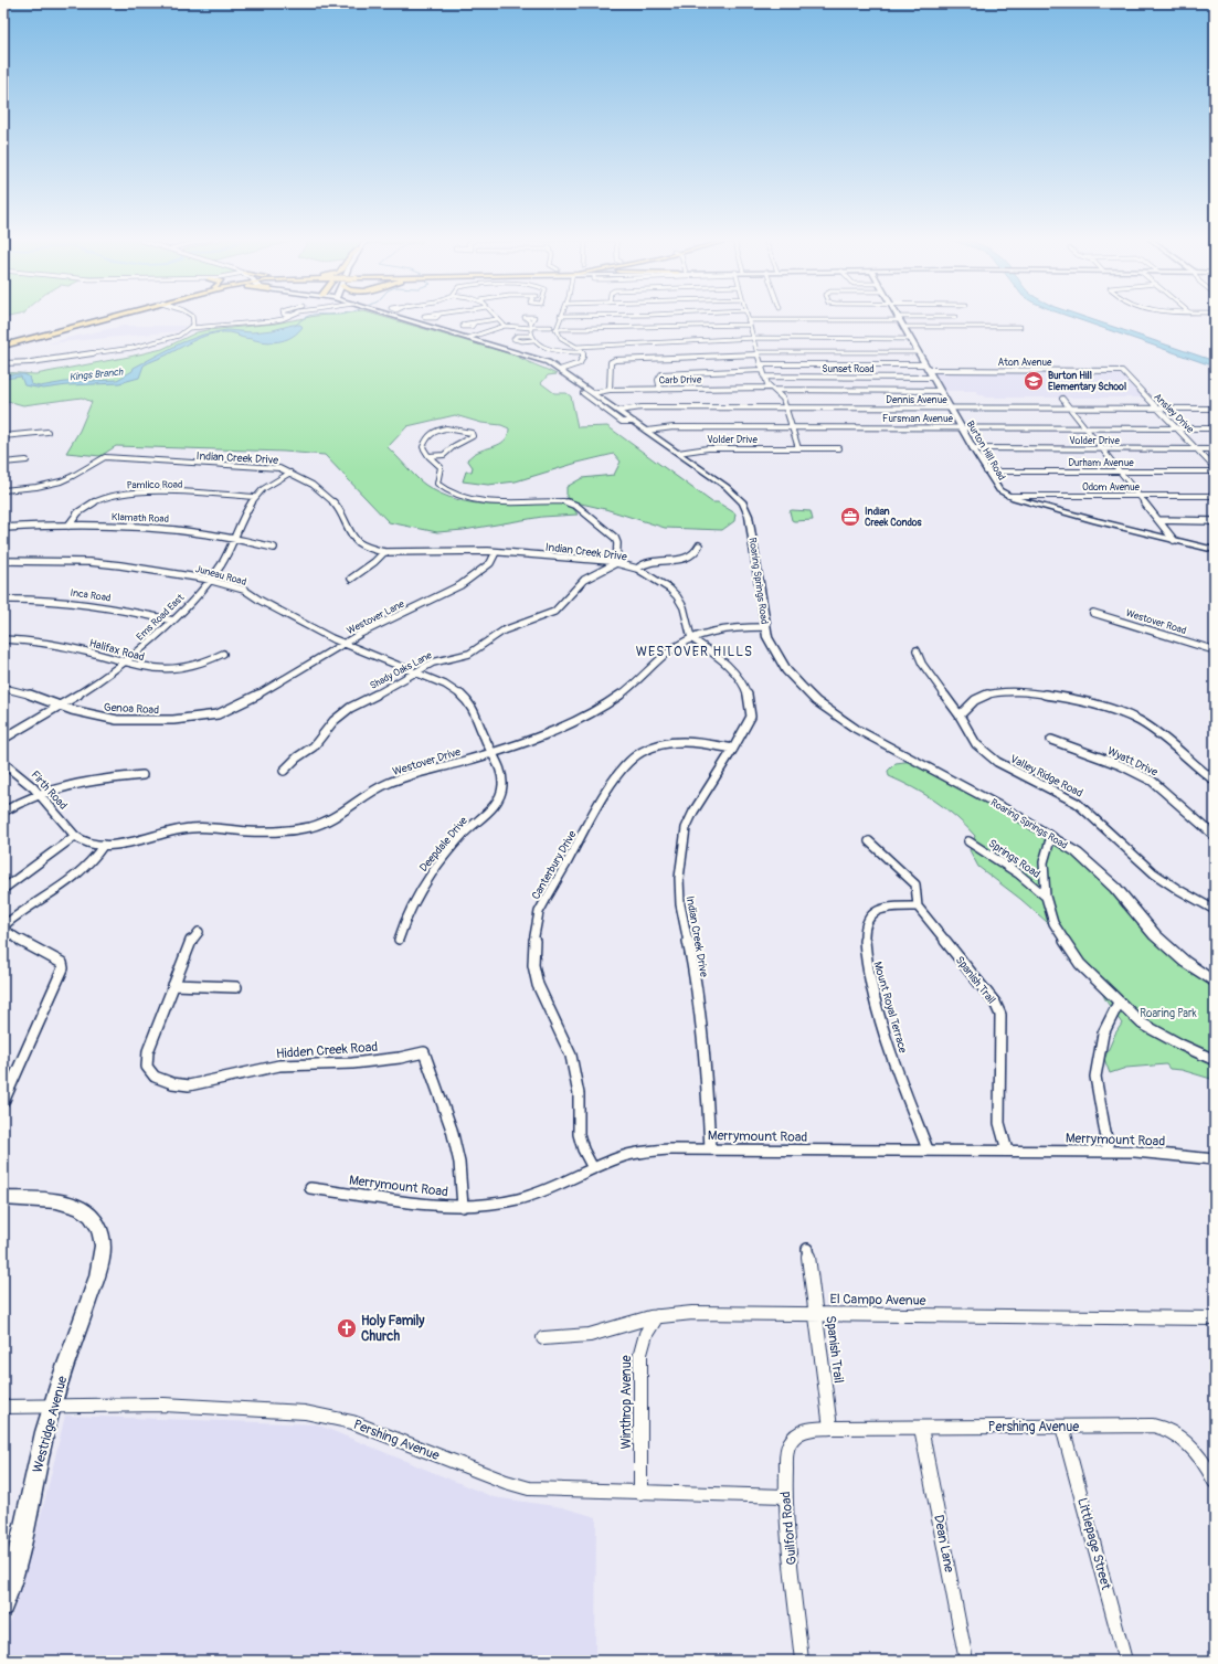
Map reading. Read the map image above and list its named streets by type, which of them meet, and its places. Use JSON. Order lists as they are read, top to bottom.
{
  "streets": {
    "street": [
      "Aton Avenue",
      "Sunset Road",
      "Carb Drive",
      "Dennis Avenue",
      "Ansley Drive",
      "Fursman Avenue",
      "Volder Drive",
      "Burton Hill Road",
      "Indian Creek Drive",
      "Durham Avenue",
      "Pamlico Road",
      "Odom Avenue",
      "Klamath Road",
      "Juneau Road",
      "Roaring Springs Road",
      "Inca Road",
      "Ems Road East",
      "Westover Lane",
      "Westover Road",
      "Halifax Road",
      "Shady Oaks Lane",
      "Genoa Road",
      "Westover Drive",
      "Wyatt Drive",
      "Valley Ridge Road",
      "Firth Road",
      "Deepdale Drive",
      "Springs Road",
      "Canterbury Drive",
      "Spanish Trail",
      "Mount Royal Terrace",
      "Hidden Creek Road",
      "Merrymount Road",
      "El Campo Avenue",
      "Winthrop Avenue",
      "Westridge Avenue",
      "Pershing Avenue",
      "Guilford Road",
      "Dean Lane",
      "Littlepage Street"
    ]
  },
  "crossings": [
    ["Aton Avenue", "Sunset Road"],
    ["Aton Avenue", "Ansley Drive"],
    ["Aton Avenue", "Burton Hill Road"],
    ["Sunset Road", "Burton Hill Road"],
    ["Carb Drive", "Roaring Springs Road"],
    ["Dennis Avenue", "Ansley Drive"],
    ["Dennis Avenue", "Burton Hill Road"],
    ["Dennis Avenue", "Roaring Springs Road"],
    ["Ansley Drive", "Fursman Avenue"],
    ["Ansley Drive", "Volder Drive"],
    ["Fursman Avenue", "Burton Hill Road"],
    ["Fursman Avenue", "Roaring Springs Road"],
    ["Volder Drive", "Burton Hill Road"],
    ["Volder Drive", "Roaring Springs Road"],
    ["Burton Hill Road", "Durham Avenue"],
    ["Burton Hill Road", "Odom Avenue"],
    ["Indian Creek Drive", "Ems Road East"],
    ["Indian Creek Drive", "Westover Lane"],
    ["Indian Creek Drive", "Shady Oaks Lane"],
    ["Indian Creek Drive", "Westover Drive"],
    ["Indian Creek Drive", "Canterbury Drive"],
    ["Indian Creek Drive", "Merrymount Road"],
    ["Pamlico Road", "Klamath Road"],
    ["Pamlico Road", "Ems Road East"],
    ["Klamath Road", "Ems Road East"],
    ["Juneau Road", "Ems Road East"],
    ["Juneau Road", "Westover Lane"],
    ["Juneau Road", "Shady Oaks Lane"],
    ["Juneau Road", "Deepdale Drive"],
    ["Roaring Springs Road", "Westover Drive"],
    ["Roaring Springs Road", "Springs Road"],
    ["Inca Road", "Ems Road East"],
    ["Ems Road East", "Halifax Road"],
    ["Ems Road East", "Genoa Road"],
    ["Westover Lane", "Genoa Road"],
    ["Shady Oaks Lane", "Deepdale Drive"],
    ["Westover Drive", "Firth Road"],
    ["Westover Drive", "Deepdale Drive"],
    ["Canterbury Drive", "Merrymount Road"],
    ["Spanish Trail", "Mount Royal Terrace"],
    ["Spanish Trail", "Merrymount Road"],
    ["Spanish Trail", "El Campo Avenue"],
    ["Spanish Trail", "Pershing Avenue"],
    ["Spanish Trail", "Guilford Road"],
    ["Mount Royal Terrace", "Merrymount Road"],
    ["Hidden Creek Road", "Merrymount Road"],
    ["El Campo Avenue", "Winthrop Avenue"],
    ["Winthrop Avenue", "Pershing Avenue"],
    ["Westridge Avenue", "Pershing Avenue"],
    ["Pershing Avenue", "Guilford Road"],
    ["Pershing Avenue", "Dean Lane"],
    ["Pershing Avenue", "Littlepage Street"]
  ],
  "districts": ["WESTOVER HILLS"],
  "water": ["Kings Branch"],
  "parks": ["Roaring Park"],
  "places": {
    "school or university": ["Burton Hill Elementary School"],
    "office": ["Indian Creek Condos"],
    "church": ["Holy Family Church"]
  }
}
